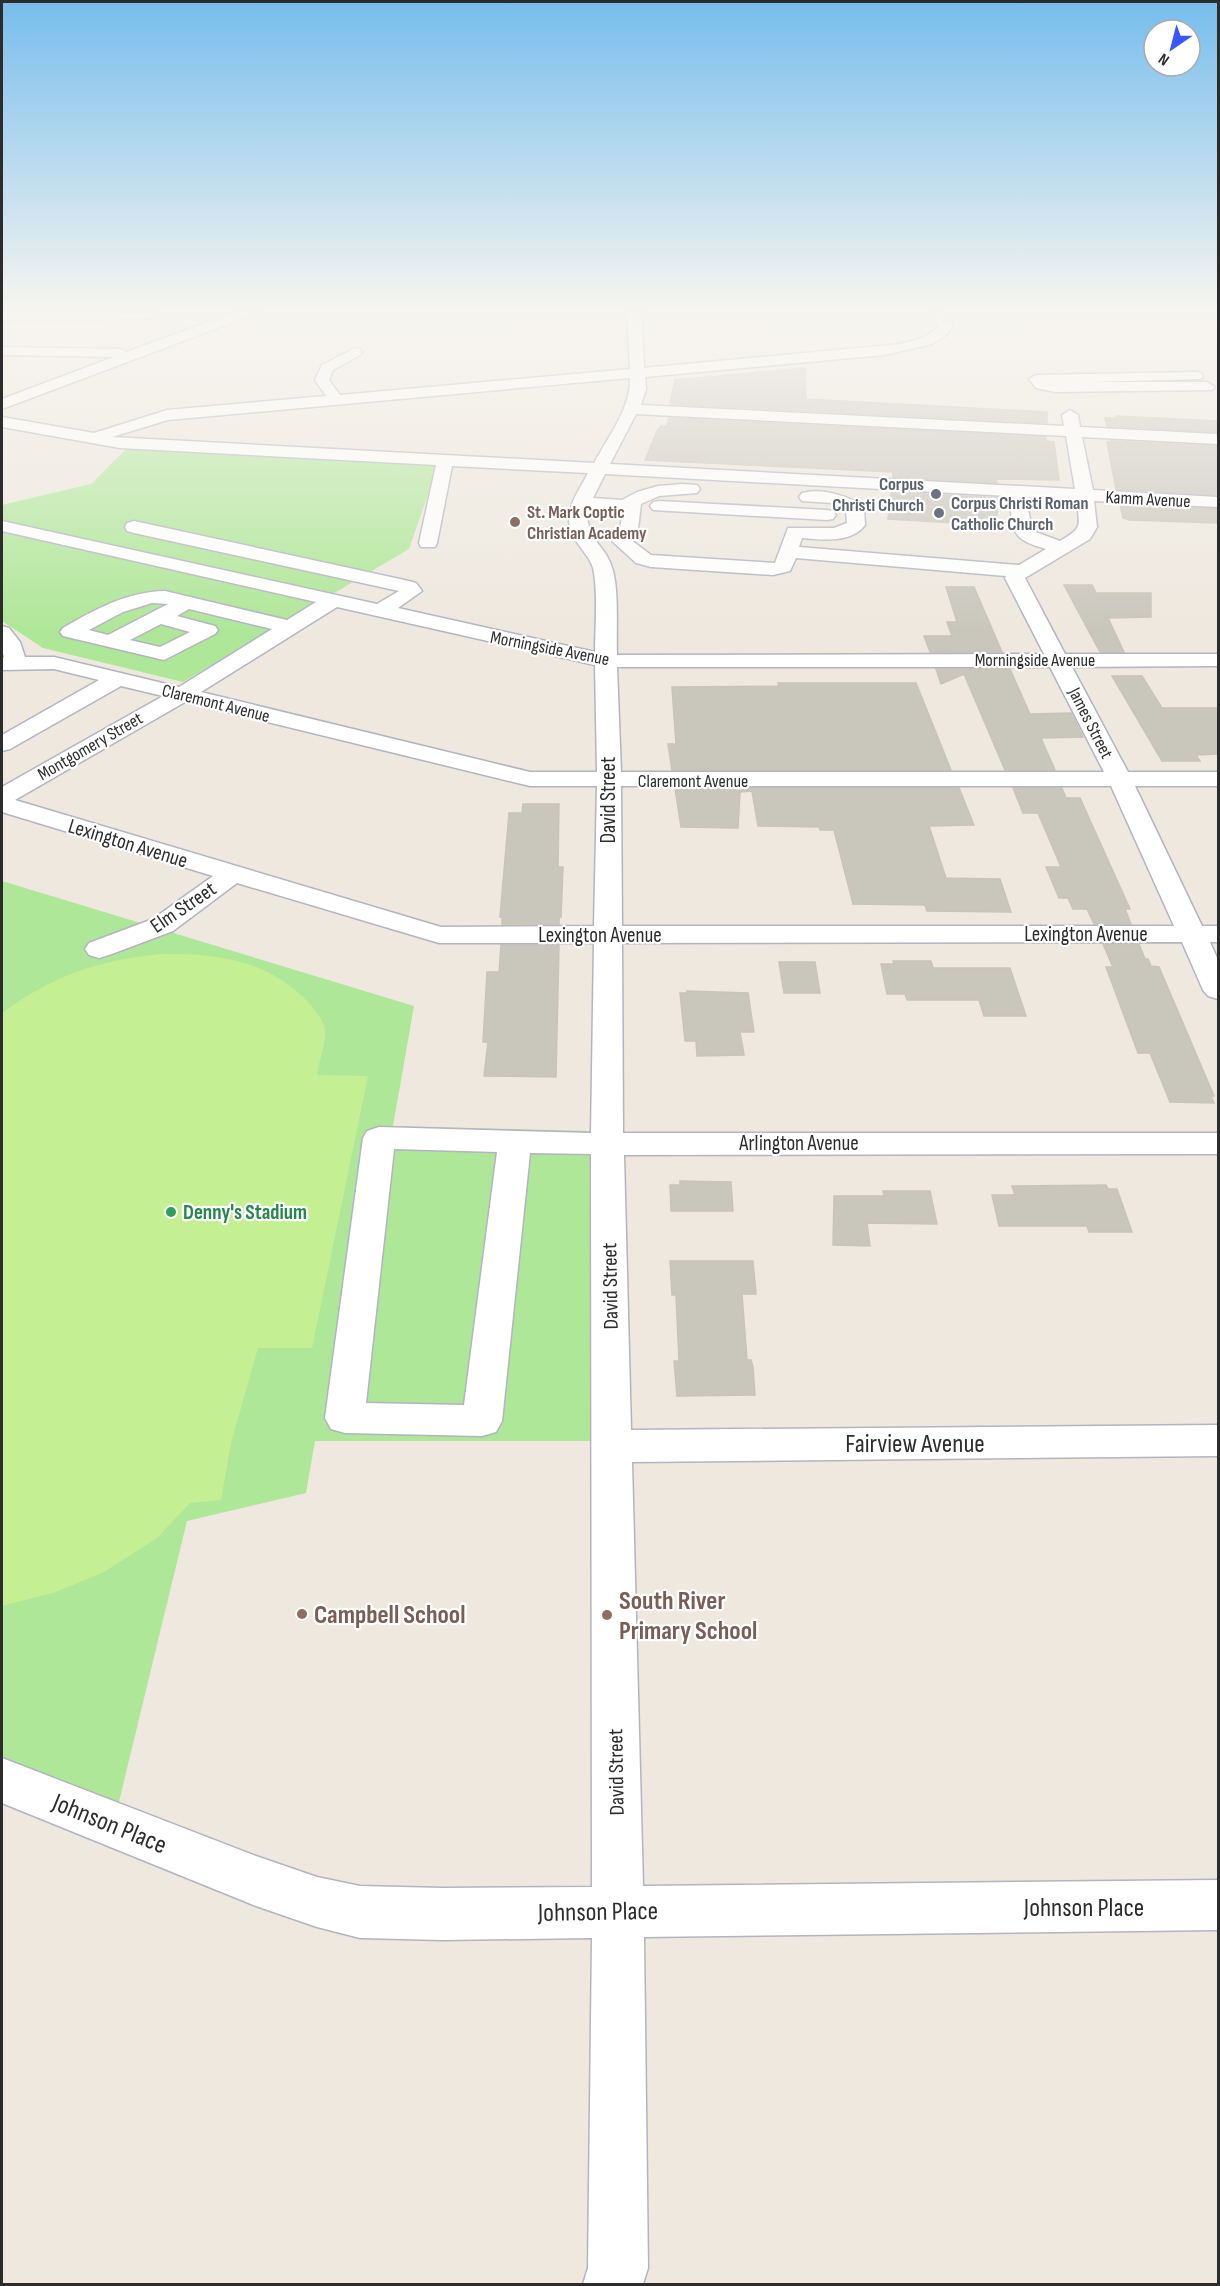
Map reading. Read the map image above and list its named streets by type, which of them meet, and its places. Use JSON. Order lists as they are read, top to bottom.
{
  "streets": {
    "street": [
      "Kamm Avenue",
      "Morningside Avenue",
      "Claremont Avenue",
      "James Street",
      "Montgomery Street",
      "David Street",
      "Lexington Avenue",
      "Elm Street",
      "Arlington Avenue",
      "Fairview Avenue",
      "Johnson Place"
    ]
  },
  "crossings": [
    ["Kamm Avenue", "David Street"],
    ["Morningside Avenue", "James Street"],
    ["Morningside Avenue", "Montgomery Street"],
    ["Morningside Avenue", "David Street"],
    ["Claremont Avenue", "James Street"],
    ["Claremont Avenue", "Montgomery Street"],
    ["Claremont Avenue", "David Street"],
    ["James Street", "Lexington Avenue"],
    ["David Street", "Lexington Avenue"],
    ["David Street", "Arlington Avenue"],
    ["David Street", "Fairview Avenue"],
    ["David Street", "Johnson Place"],
    ["Lexington Avenue", "Elm Street"]
  ],
  "places": [
    "Corpus Christi Church",
    "Corpus Christi Roman Catholic Church",
    "St. Mark Coptic Christian Academy",
    "Denny's Stadium",
    "Campbell School",
    "South River Primary School"
  ],
  "north": "bottom left"
}
